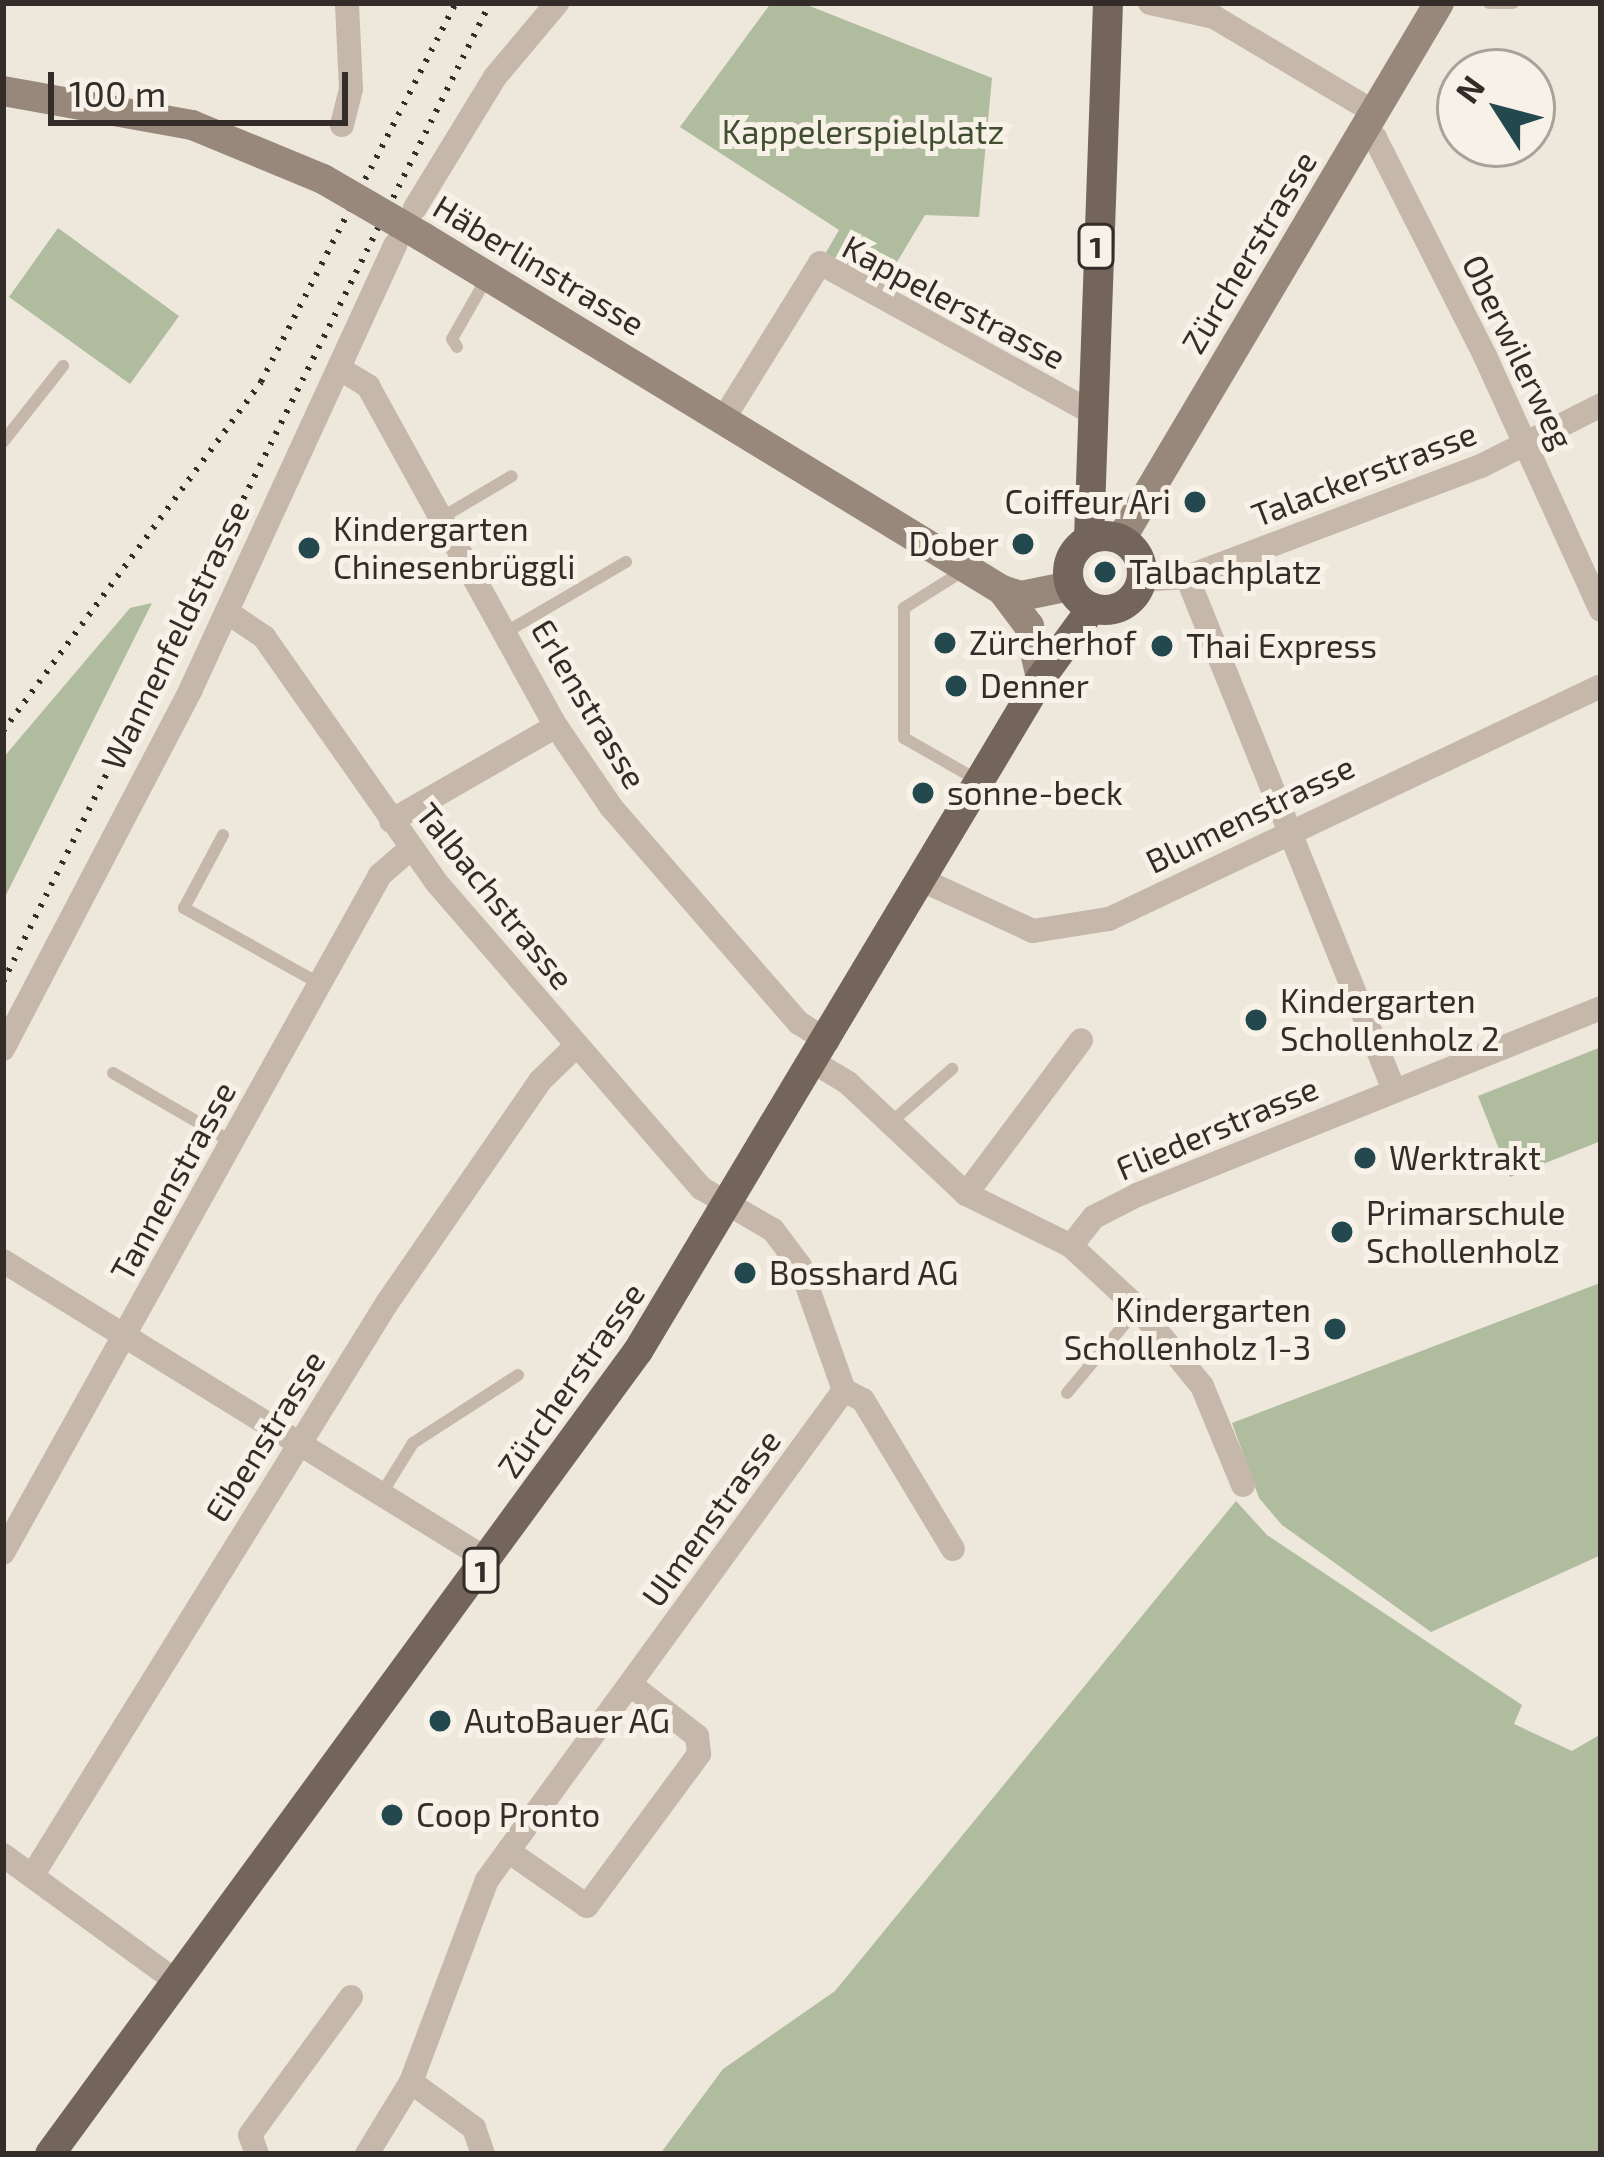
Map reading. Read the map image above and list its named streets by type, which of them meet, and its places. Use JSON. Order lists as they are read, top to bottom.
{
  "streets": {
    "main road": ["1", "Zürcherstrasse"],
    "street": [
      "Häberlinstrasse",
      "Kappelerstrasse",
      "Oberwilerweg",
      "Talackerstrasse",
      "Wannenfeldstrasse",
      "Erlenstrasse",
      "Blumenstrasse",
      "Talbachstrasse",
      "Fliederstrasse",
      "Tannenstrasse",
      "Eibenstrasse",
      "Ulmenstrasse"
    ]
  },
  "crossings": [
    ["1", "Zürcherstrasse"],
    ["1", "Kappelerstrasse"],
    ["1", "Talackerstrasse"],
    ["Zürcherstrasse", "Häberlinstrasse"],
    ["Zürcherstrasse", "Oberwilerweg"],
    ["Zürcherstrasse", "Talackerstrasse"],
    ["Zürcherstrasse", "Erlenstrasse"],
    ["Zürcherstrasse", "Blumenstrasse"],
    ["Zürcherstrasse", "Talbachstrasse"],
    ["Häberlinstrasse", "Kappelerstrasse"],
    ["Häberlinstrasse", "Wannenfeldstrasse"],
    ["Oberwilerweg", "Talackerstrasse"],
    ["Wannenfeldstrasse", "Erlenstrasse"],
    ["Wannenfeldstrasse", "Talbachstrasse"],
    ["Erlenstrasse", "Fliederstrasse"],
    ["Talbachstrasse", "Tannenstrasse"],
    ["Talbachstrasse", "Eibenstrasse"]
  ],
  "parks": ["Kappelerspielplatz"],
  "places": [
    "Coiffeur Ari",
    "Dober",
    "Kindergarten Chinesenbrüggli",
    "Talbachplatz",
    "Zürcherhof",
    "Thai Express",
    "Denner",
    "sonne-beck",
    "Kindergarten Schollenholz 2",
    "Werktrakt",
    "Primarschule Schollenholz",
    "Bosshard AG",
    "Kindergarten Schollenholz 1-3",
    "AutoBauer AG",
    "Coop Pronto"
  ],
  "scale_bar": "100 m",
  "north": "top left"
}
